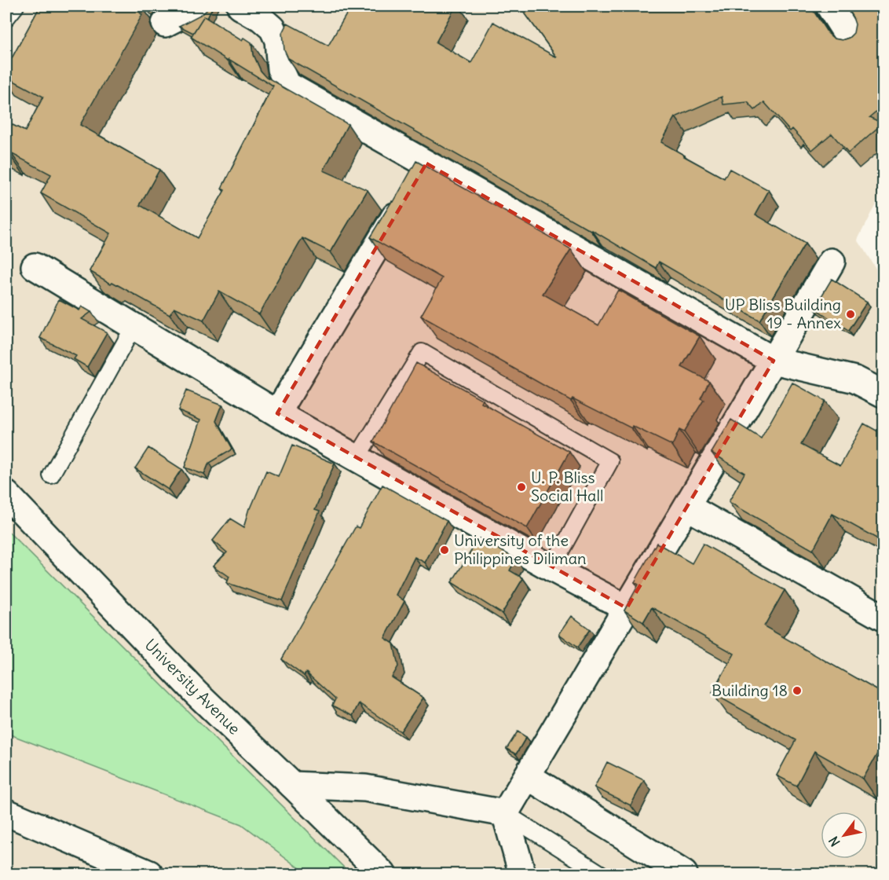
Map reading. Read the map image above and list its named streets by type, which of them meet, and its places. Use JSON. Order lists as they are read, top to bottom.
{
  "streets": {
    "street": ["University Avenue"]
  },
  "places": [
    "UP Bliss Building 19 - Annex",
    "U. P. Bliss Social Hall",
    "University of the Philippines Diliman",
    "Building 18"
  ],
  "north": "bottom left"
}
